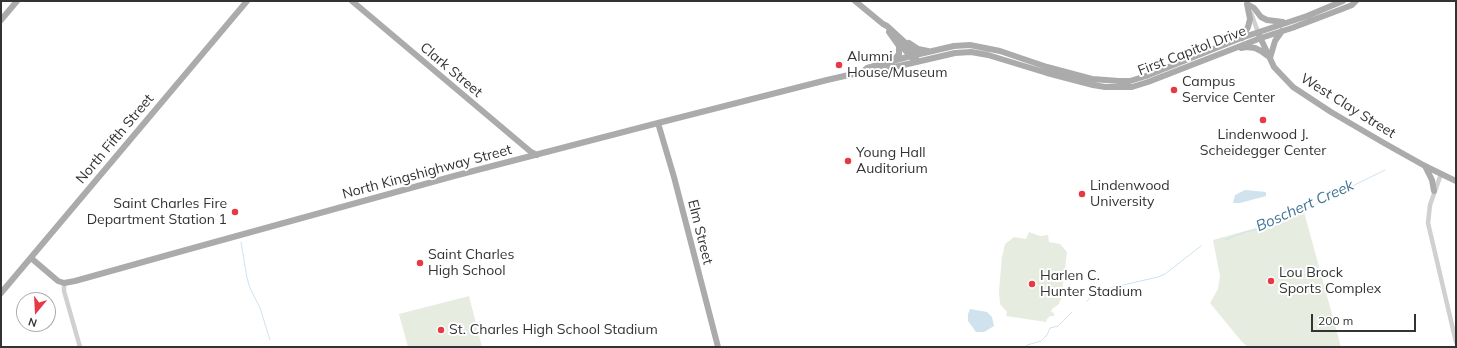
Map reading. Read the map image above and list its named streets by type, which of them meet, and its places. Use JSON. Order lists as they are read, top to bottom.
{
  "streets": {
    "main road": [
      "First Capitol Drive",
      "Clark Street",
      "West Clay Street",
      "North Fifth Street",
      "North Kingshighway Street",
      "Elm Street"
    ]
  },
  "crossings": [
    ["First Capitol Drive", "West Clay Street"],
    ["Clark Street", "North Kingshighway Street"],
    ["North Kingshighway Street", "Elm Street"]
  ],
  "water": ["Boschert Creek"],
  "places": [
    "Alumni House/Museum",
    "Campus Service Center",
    "Lindenwood J. Scheidegger Center",
    "Young Hall Auditorium",
    "Lindenwood University",
    "Saint Charles Fire Department Station 1",
    "Saint Charles High School",
    "Lou Brock Sports Complex",
    "Harlen C. Hunter Stadium",
    "St. Charles High School Stadium"
  ],
  "scale_bar": "200 m",
  "north": "bottom"
}
